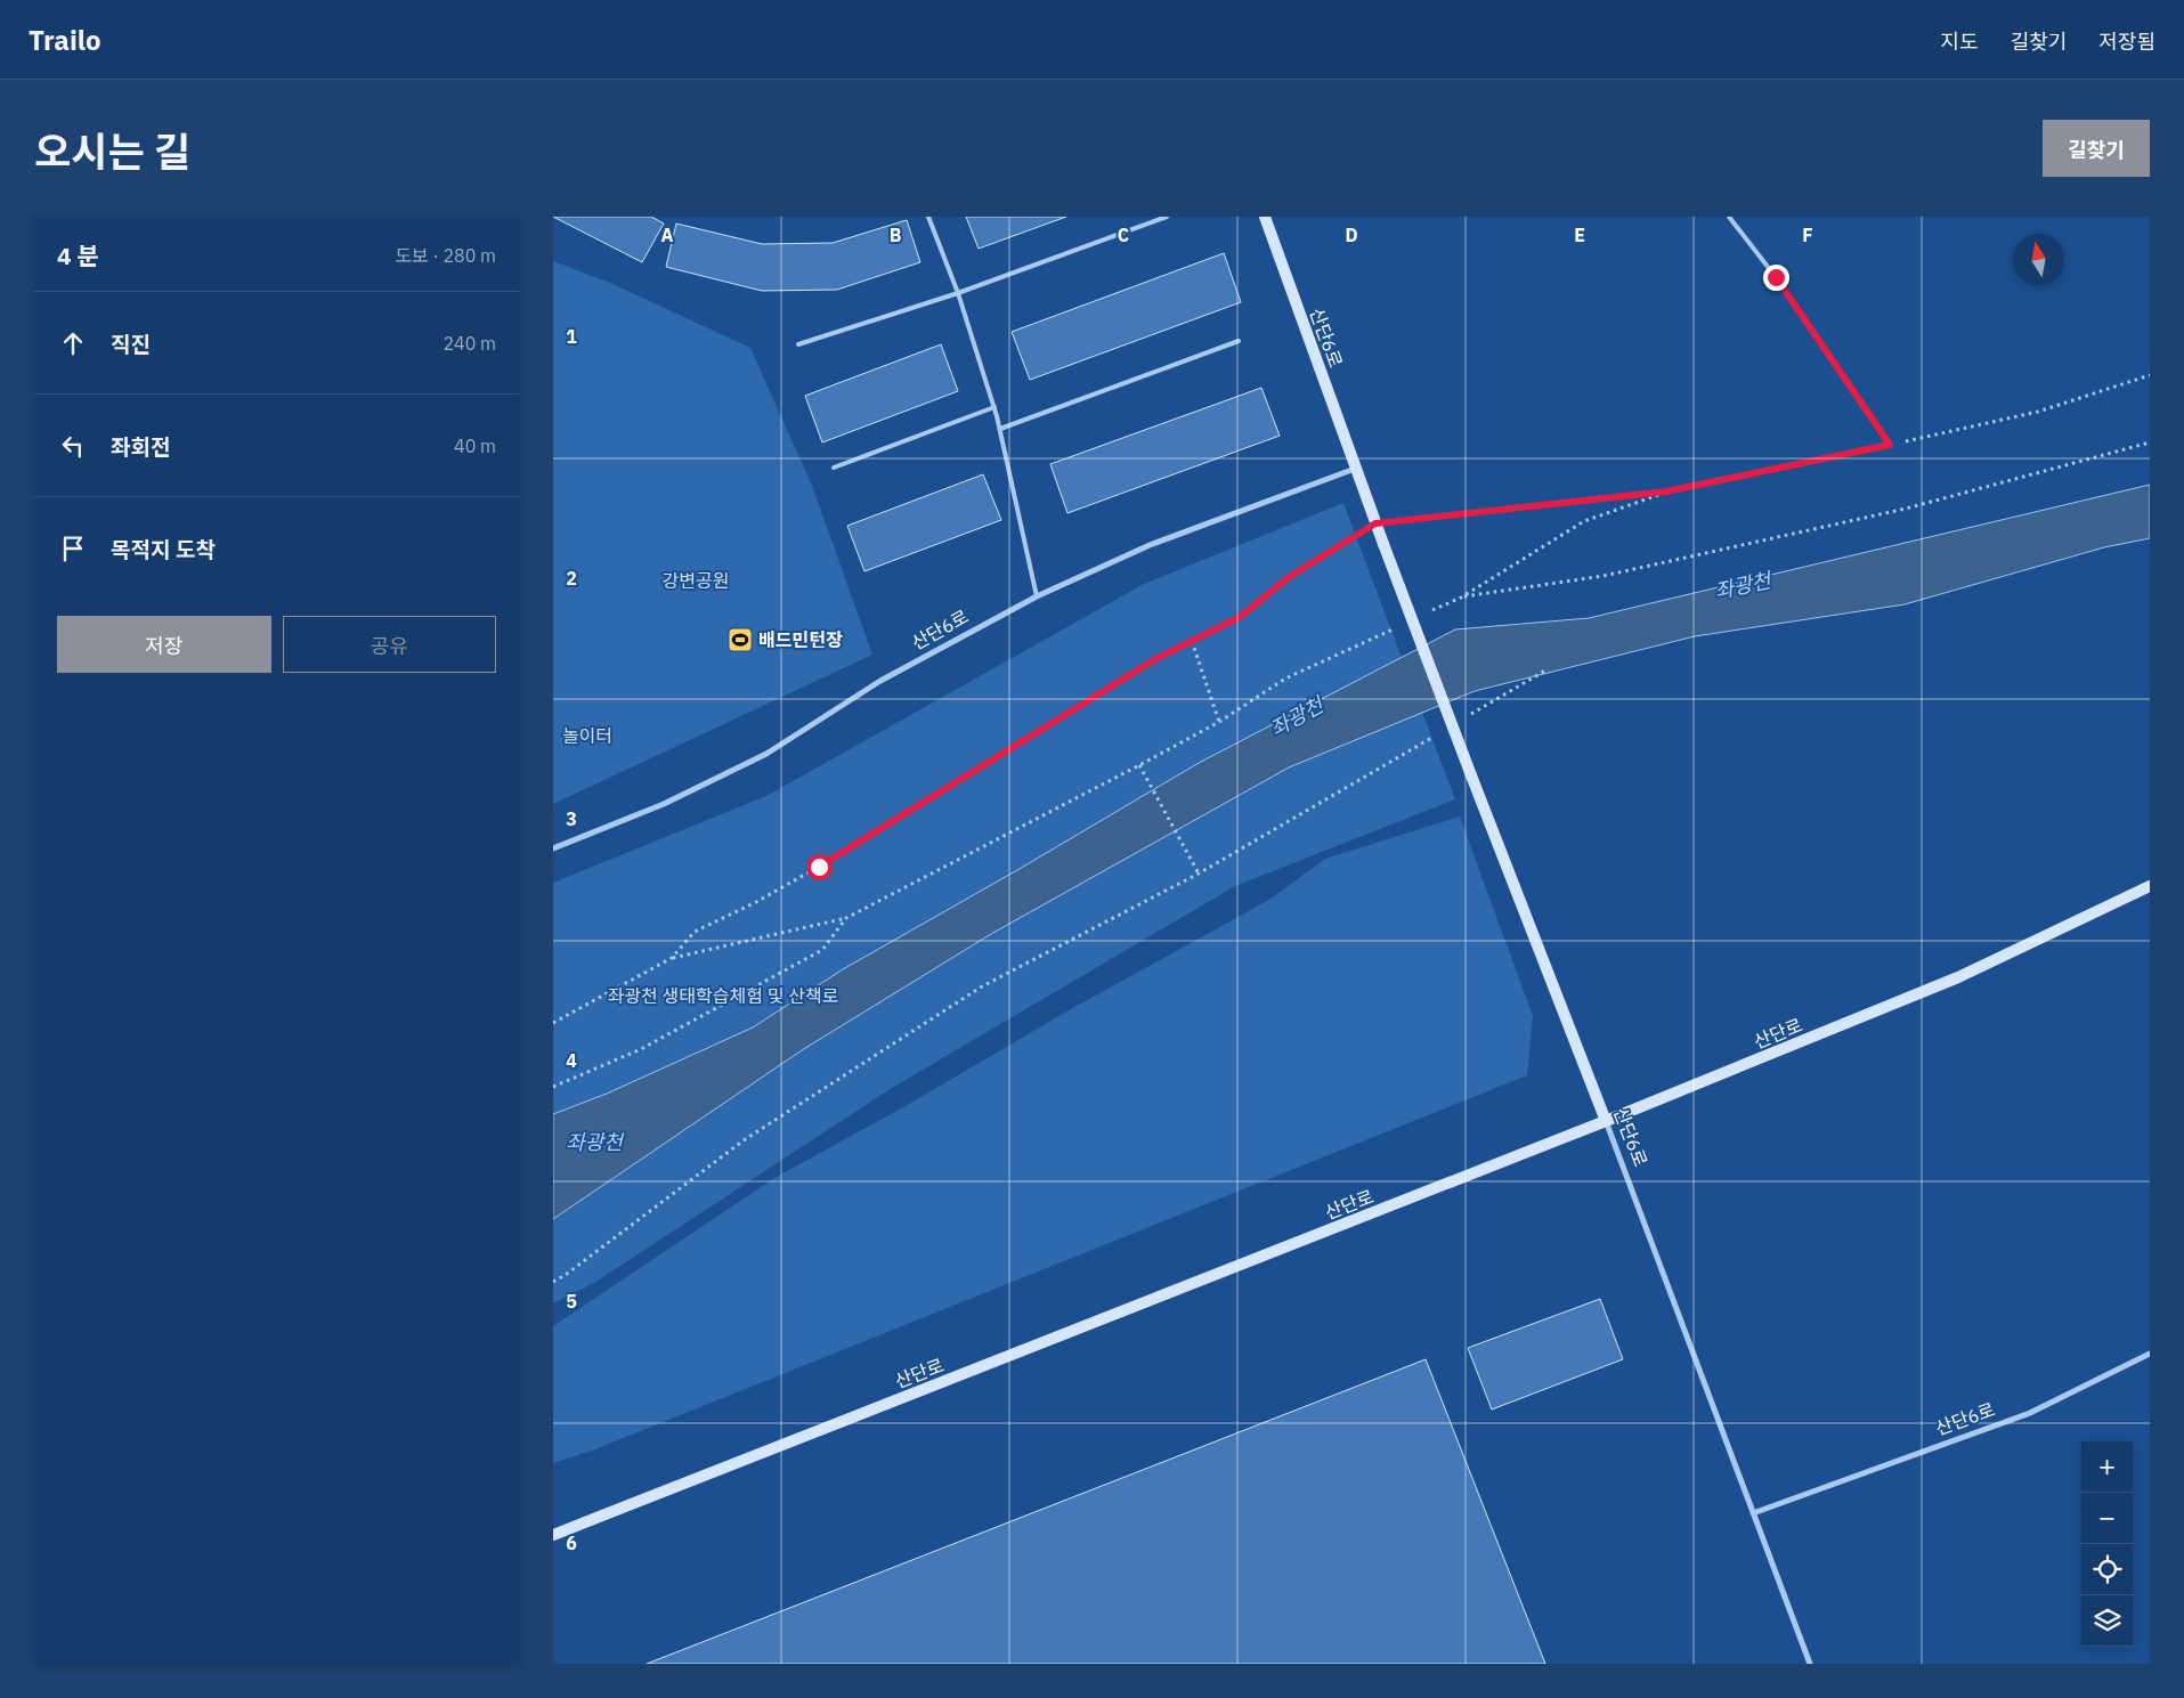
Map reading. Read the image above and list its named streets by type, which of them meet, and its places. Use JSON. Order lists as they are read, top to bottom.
{
  "streets": {
    "street": ["산단6로", "산단로"]
  },
  "crossings": [
    ["산단6로", "산단로"]
  ],
  "water": ["좌광천"],
  "parks": ["강변공원", "놀이터", "좌광천 생태학습체험 및 산책로"],
  "places": {
    "sports": ["배드민턴장"]
  },
  "north": "top",
  "page": {
    "header": "Trailo",
    "nav": ["지도", "길찾기", "저장됨"],
    "title": "오시는 길",
    "buttons": [
      "길찾기",
      ["저장", "공유"]
    ],
    "heading": ["4 분", "도보 · 280 m"],
    "list": [
      ["직진", "240 m"],
      ["좌회전", "40 m"],
      "목적지 도착"
    ],
    "map_buttons": ["+", "−"]
  },
  "grid": {
    "columns": [
      "A",
      "B",
      "C",
      "D",
      "E",
      "F"
    ],
    "rows": [
      "1",
      "2",
      "3",
      "4",
      "5",
      "6"
    ]
  }
}
